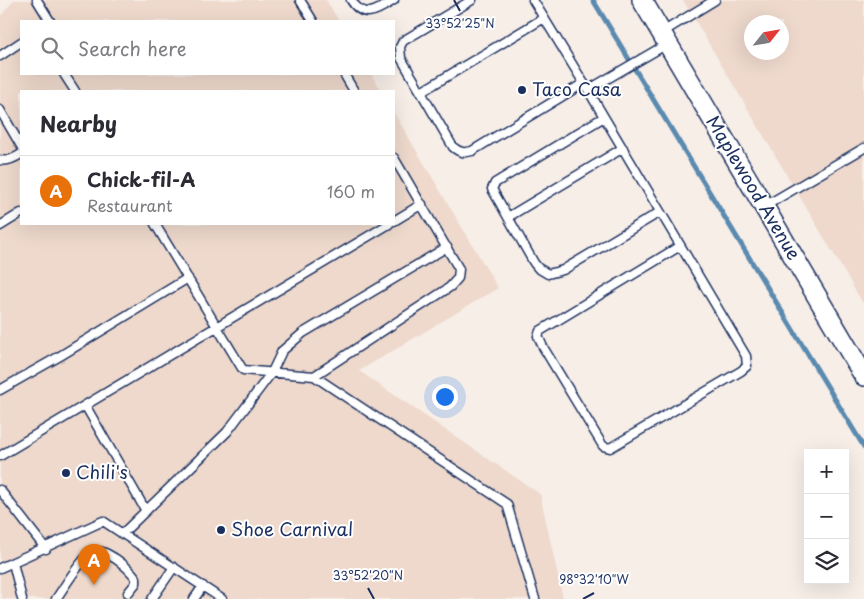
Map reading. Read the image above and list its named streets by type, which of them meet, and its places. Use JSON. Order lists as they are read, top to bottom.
{
  "streets": {
    "street": ["Maplewood Avenue"]
  },
  "places": ["Taco Casa", "Chili's", "Shoe Carnival"],
  "north": "top right",
  "page": {
    "search": "Search here",
    "heading": "Nearby",
    "list": [
      {
        "mark": "A",
        "name": "Chick-fil-A",
        "note": "Restaurant",
        "value": "160 m"
      }
    ],
    "map_buttons": ["+", "−"],
    "pins": "A"
  },
  "coordinates": ["33°52'25\"N", "33°52'20\"N", "98°32'10\"W"]
}
